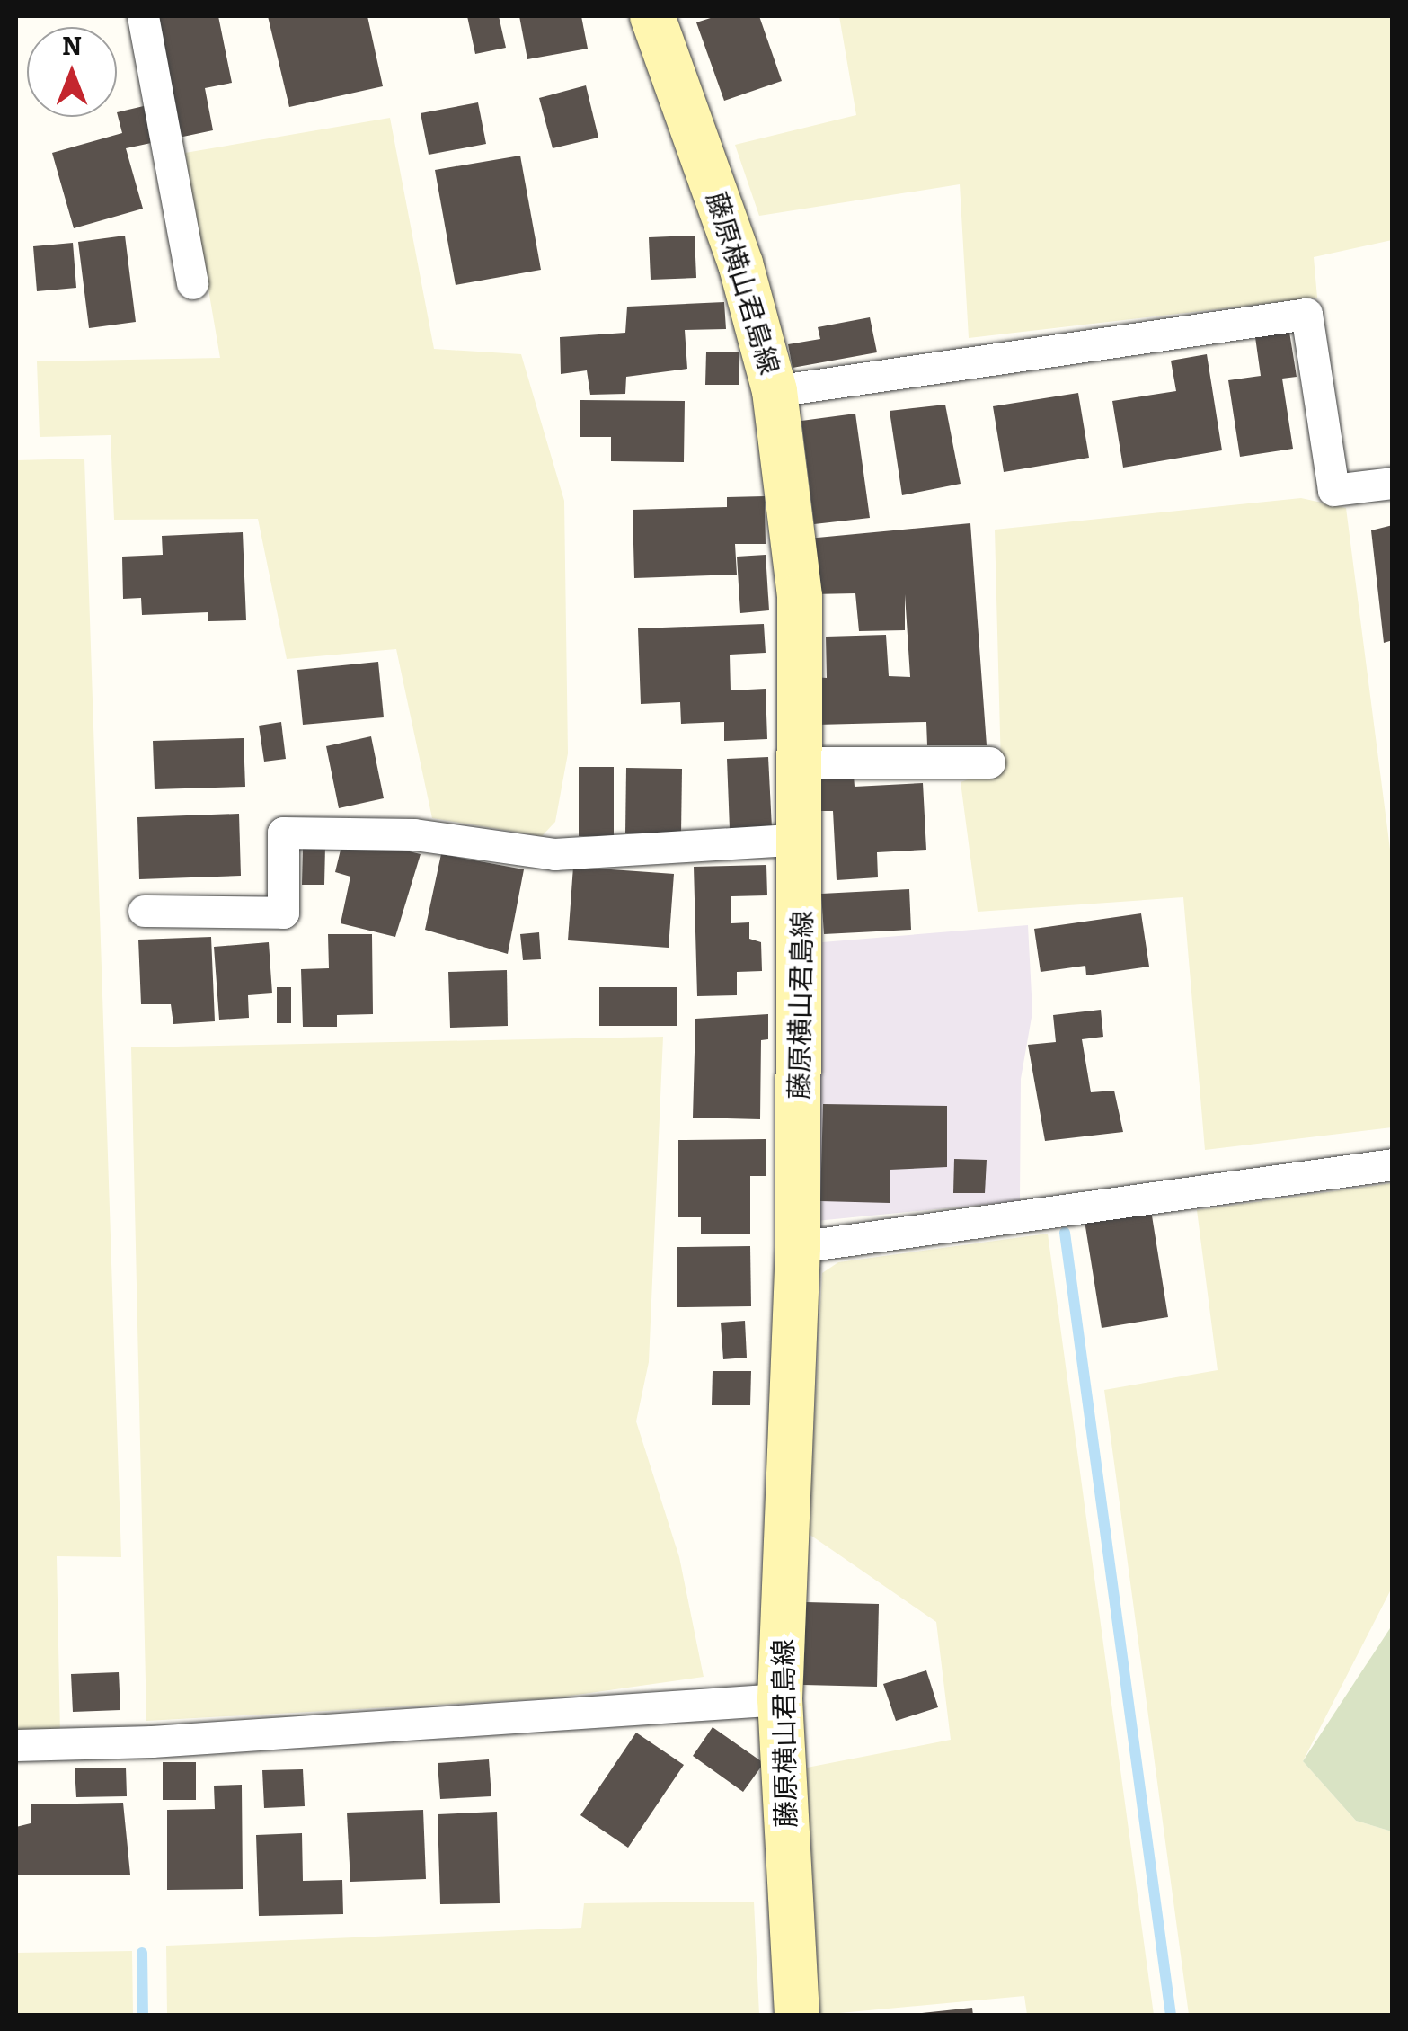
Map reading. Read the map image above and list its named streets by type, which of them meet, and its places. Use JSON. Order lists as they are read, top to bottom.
{
  "streets": {
    "main road": ["藤原横山君島線"]
  },
  "north": "top"
}
